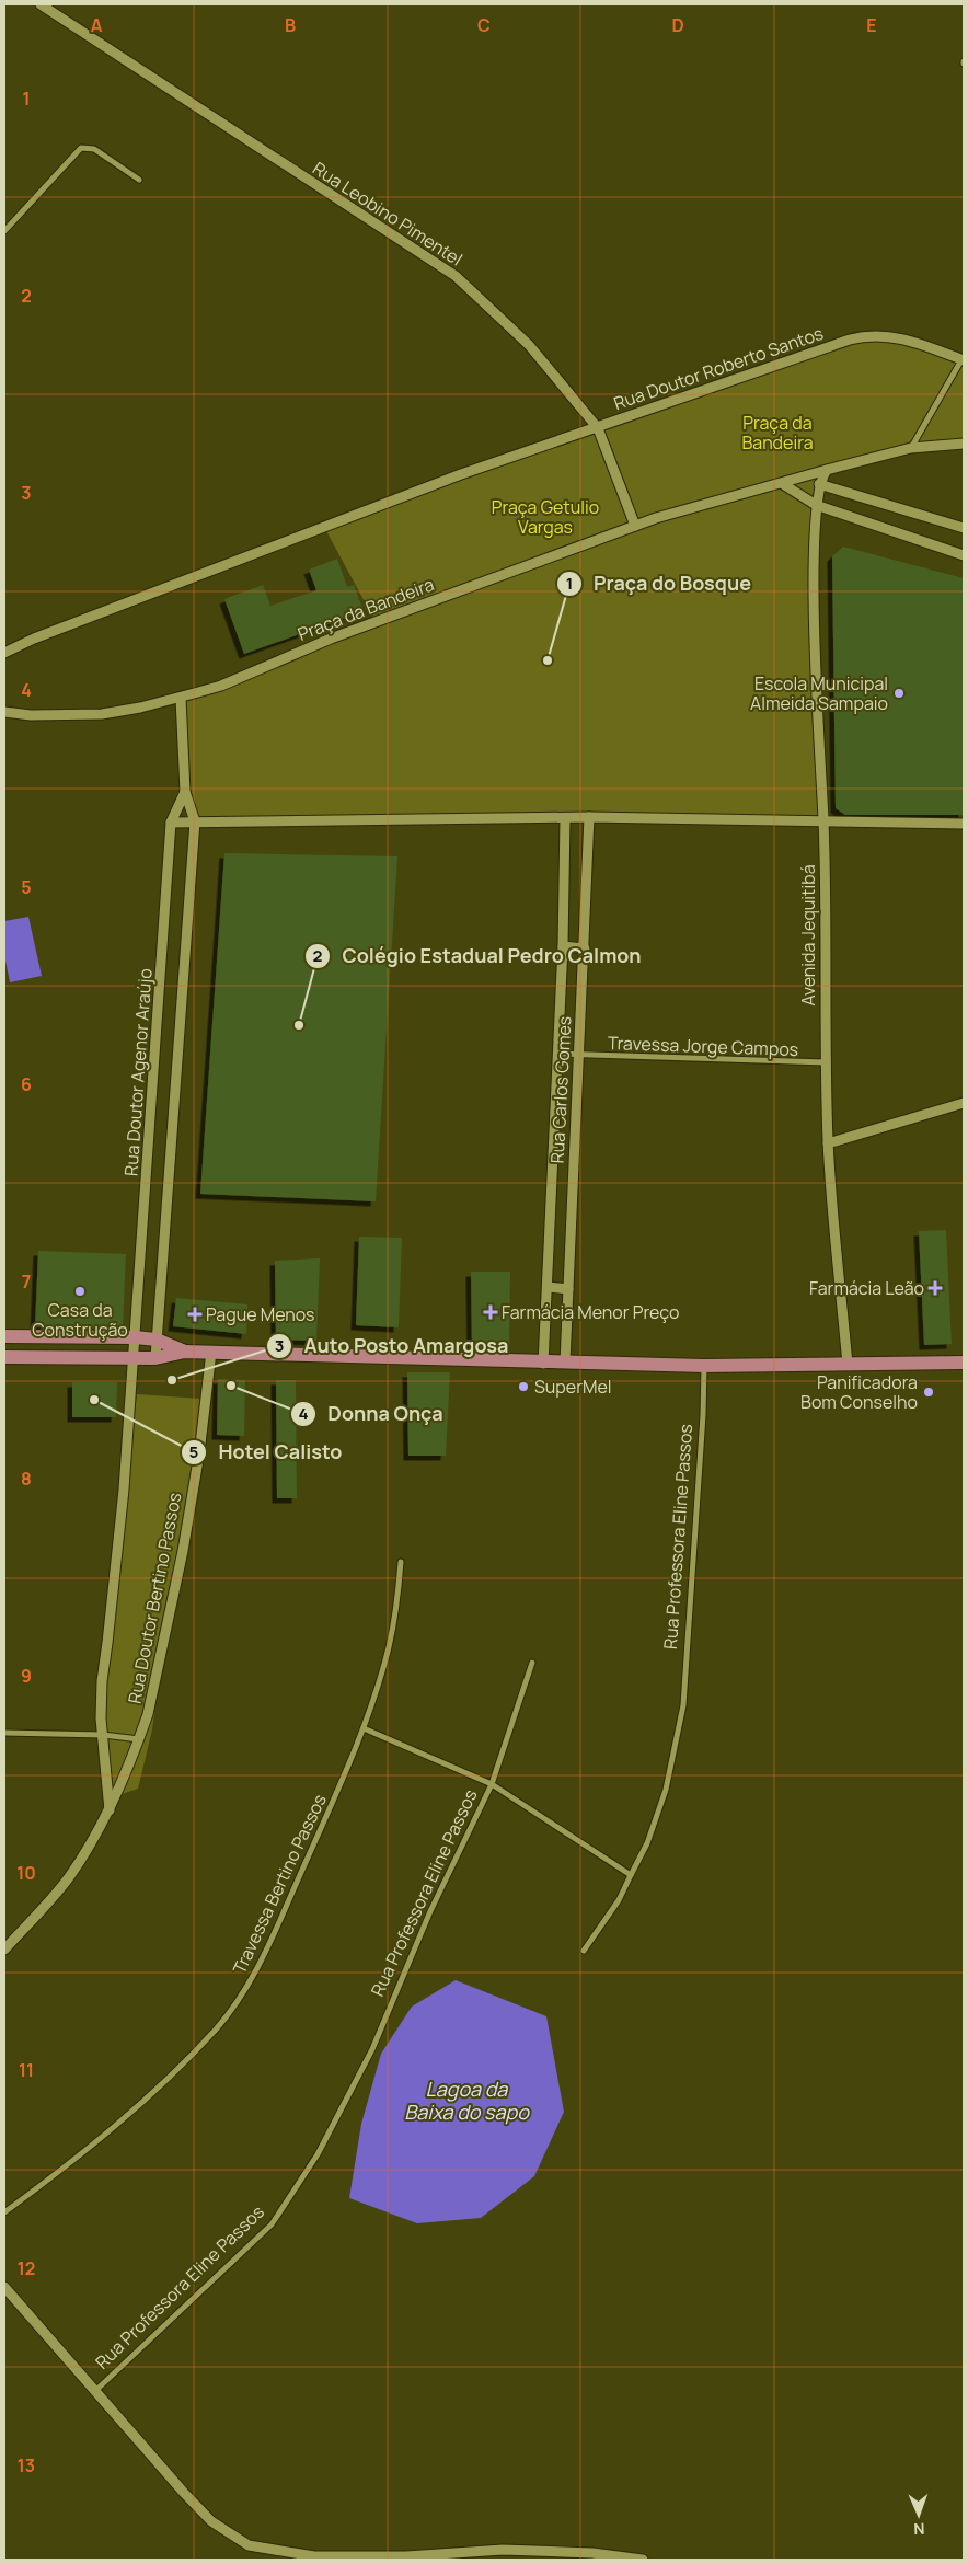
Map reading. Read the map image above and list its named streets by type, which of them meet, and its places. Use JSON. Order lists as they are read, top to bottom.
{
  "streets": {
    "street": [
      "Rua Leobino Pimentel",
      "Rua Doutor Roberto Santos",
      "Praça da Bandeira",
      "Avenida Jequitibá",
      "Travessa Jorge Campos",
      "Rua Doutor Agenor Araújo",
      "Rua Carlos Gomes",
      "Rua Professora Eline Passos",
      "Rua Doutor Bertino Passos",
      "Travessa Bertino Passos"
    ]
  },
  "crossings": [
    ["Rua Leobino Pimentel", "Rua Doutor Roberto Santos"],
    ["Rua Leobino Pimentel", "Praça da Bandeira"],
    ["Praça da Bandeira", "Rua Doutor Agenor Araújo"],
    ["Avenida Jequitibá", "Travessa Jorge Campos"],
    ["Travessa Jorge Campos", "Rua Carlos Gomes"],
    ["Rua Doutor Agenor Araújo", "Rua Doutor Bertino Passos"]
  ],
  "water": ["Lagoa da Baixa do sapo"],
  "parks": ["Praça da Bandeira", "Praça Getulio Vargas"],
  "places": {
    "other": [
      "Praça do Bosque",
      "Escola Municipal Almeida Sampaio",
      "Colégio Estadual Pedro Calmon",
      "Casa da Construção",
      "Auto Posto Amargosa",
      "Donna Onça",
      "SuperMel",
      "Panificadora Bom Conselho",
      "Hotel Calisto"
    ],
    "health": ["Farmácia Leão", "Farmácia Menor Preço", "Pague Menos"]
  },
  "north": "bottom",
  "grid": {
    "columns": [
      "A",
      "B",
      "C",
      "D",
      "E"
    ],
    "rows": [
      "1",
      "2",
      "3",
      "4",
      "5",
      "6",
      "7",
      "8",
      "9",
      "10",
      "11",
      "12",
      "13"
    ]
  }
}
